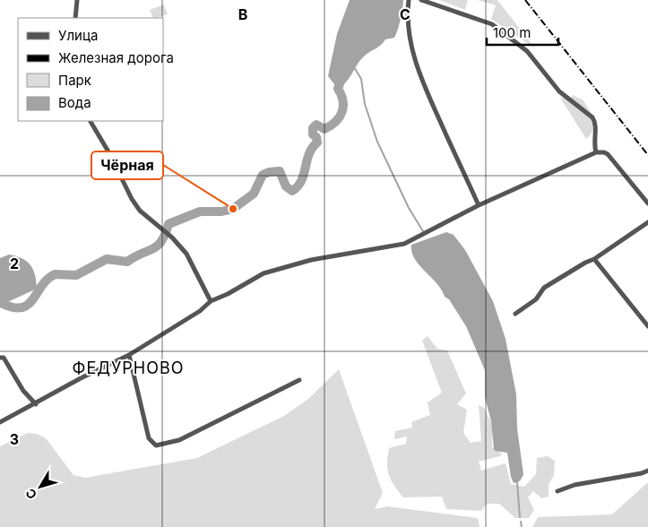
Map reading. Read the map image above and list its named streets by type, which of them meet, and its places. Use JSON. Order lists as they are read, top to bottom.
{
  "districts": ["ФЕДУРНОВО"],
  "places": ["Чёрная"],
  "legend": [
    "Улица",
    "Железная дорога",
    "Парк",
    "Вода"
  ],
  "scale_bar": "100 m",
  "north": "bottom left",
  "grid": {
    "columns": ["B", "C"],
    "rows": ["2", "3"]
  }
}
